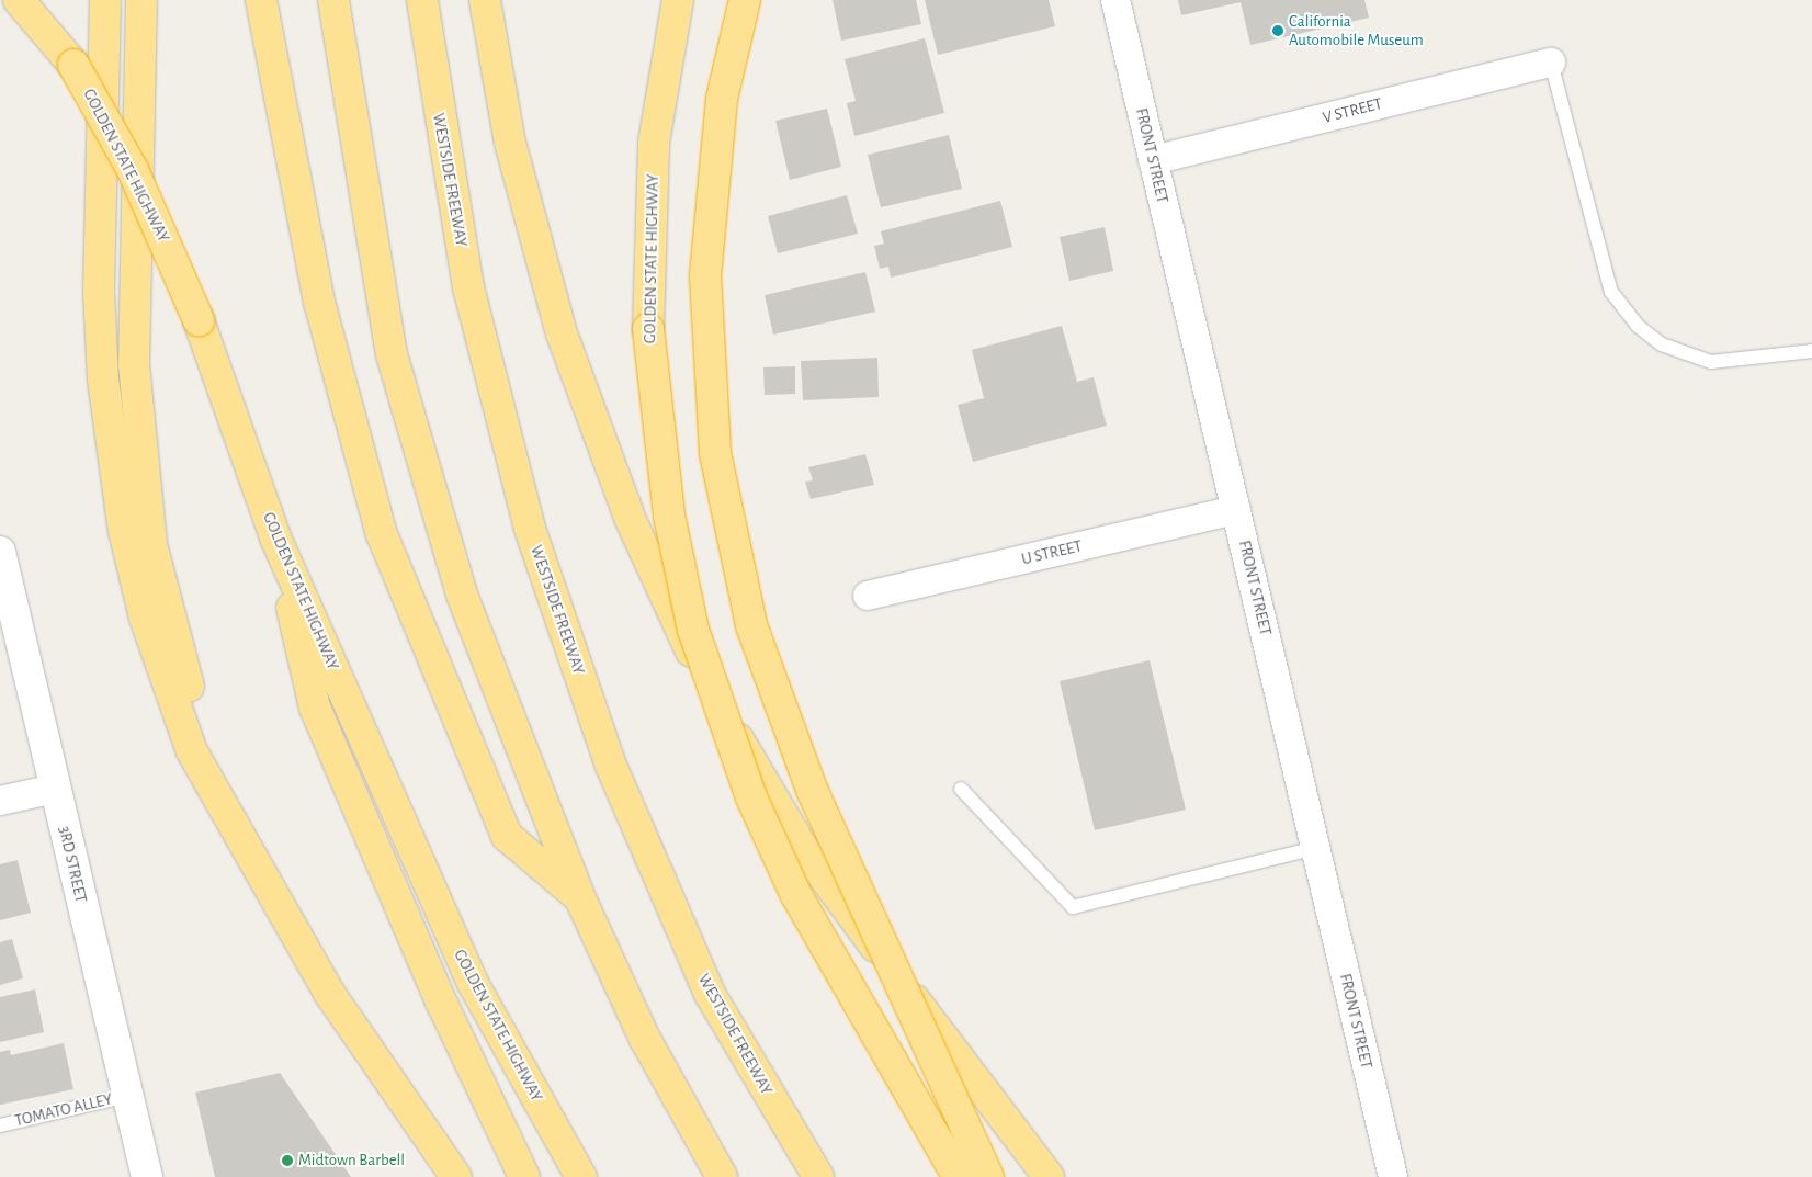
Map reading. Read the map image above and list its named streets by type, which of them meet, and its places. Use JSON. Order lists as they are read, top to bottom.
{
  "streets": {
    "highway": ["GOLDEN STATE HIGHWAY", "WESTSIDE FREEWAY"],
    "street": [
      "V STREET",
      "FRONT STREET",
      "U STREET",
      "3RD STREET"
    ],
    "lane": ["TOMATO ALLEY"]
  },
  "crossings": [
    ["V STREET", "FRONT STREET"],
    ["FRONT STREET", "U STREET"],
    ["3RD STREET", "TOMATO ALLEY"]
  ],
  "places": ["California Automobile Museum", "Midtown Barbell"]
}
